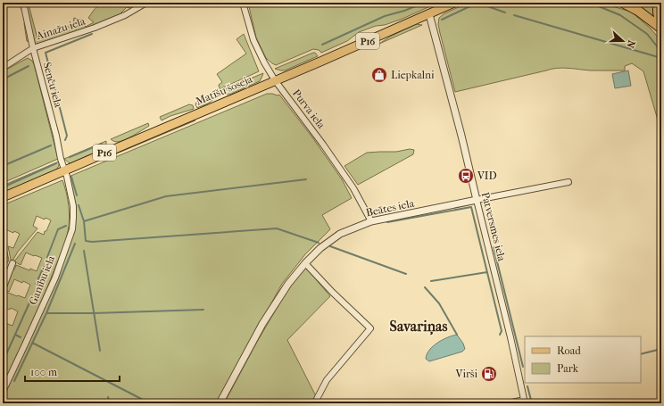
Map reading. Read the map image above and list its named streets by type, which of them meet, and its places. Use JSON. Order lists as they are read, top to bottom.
{
  "streets": {
    "main road": ["P16", "Matīšu šoseja"],
    "street": [
      "Ainažu iela",
      "Senču iela",
      "Purva iela",
      "Beātes iela",
      "Patversmes iela",
      "Ganību iela"
    ]
  },
  "crossings": [
    ["Ainažu iela", "Senču iela"],
    ["Senču iela", "Matīšu šoseja"],
    ["Senču iela", "Ganību iela"],
    ["Matīšu šoseja", "Purva iela"],
    ["Matīšu šoseja", "Patversmes iela"],
    ["Matīšu šoseja", "Ganību iela"],
    ["Purva iela", "Beātes iela"],
    ["Beātes iela", "Patversmes iela"]
  ],
  "districts": ["Savariņas"],
  "places": {
    "shop": ["Liepkalni"],
    "bus stop": ["VID"],
    "fuel station": ["Virši"]
  },
  "legend": ["Road", "Park"],
  "scale_bar": "100 m",
  "north": "right"
}
